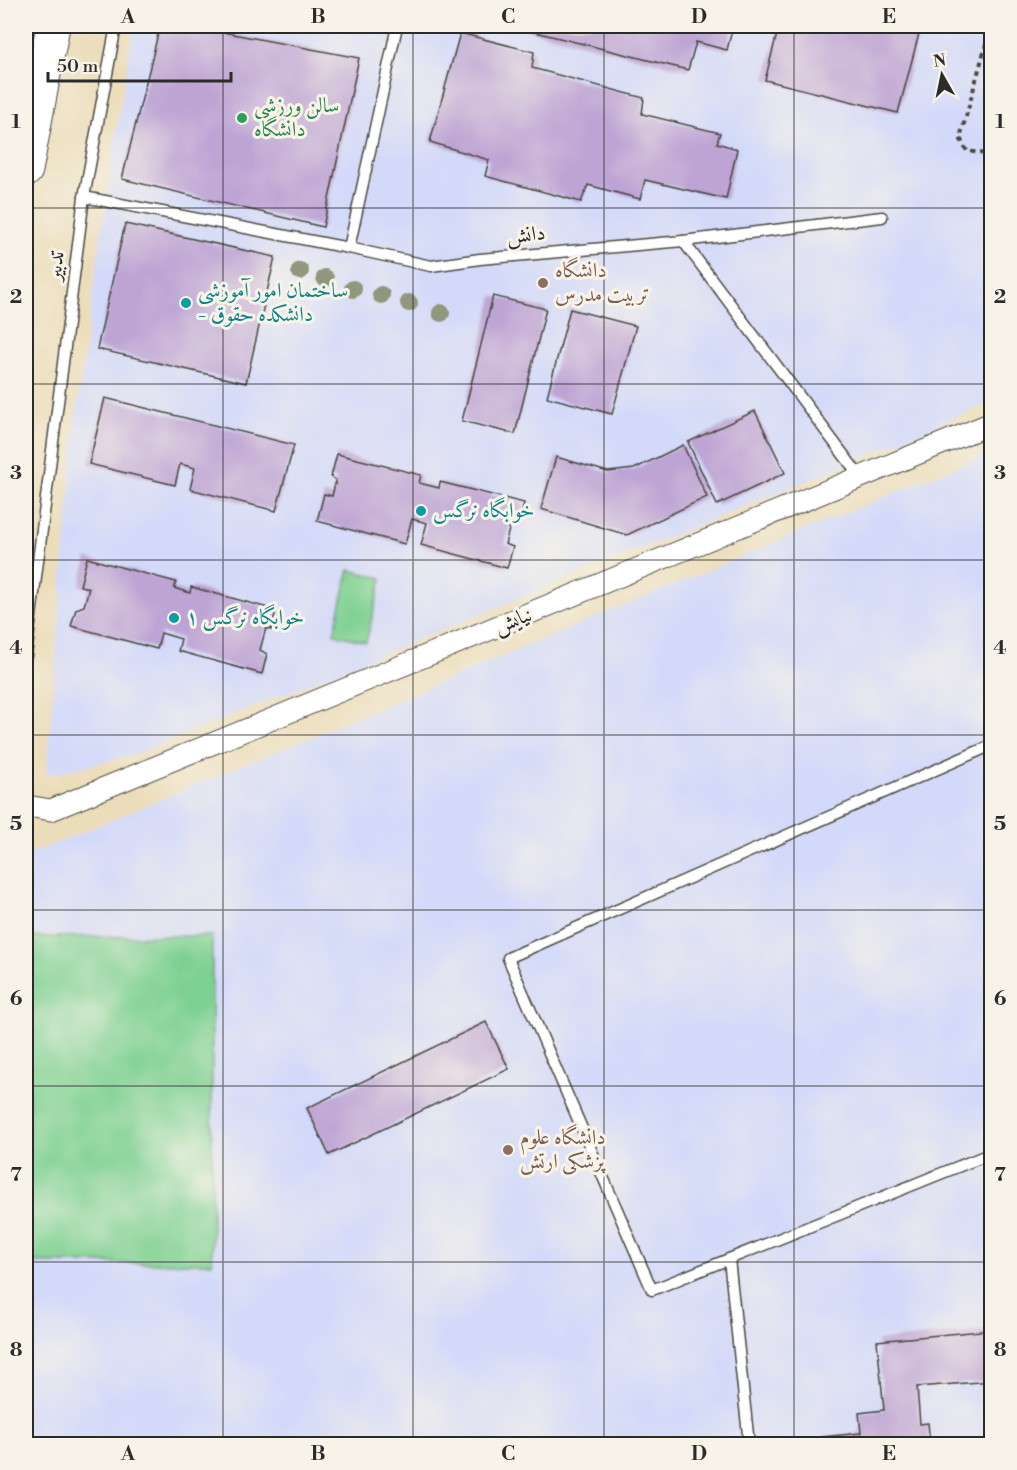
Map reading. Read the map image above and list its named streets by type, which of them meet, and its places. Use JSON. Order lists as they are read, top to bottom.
{
  "streets": {
    "street": ["نیایش"],
    "lane": ["دانش", "تدبیر"]
  },
  "crossings": [
    ["دانش", "تدبیر"]
  ],
  "places": [
    "سالن ورزشی دانشگاه",
    "دانشگاه تربیت مدرس",
    "ساختمان امور آموزشی - دانشکده حقوق",
    "خوابگاه نرگس",
    "خوابگاه نرگس ۱",
    "دانشگاه علوم پزشکی ارتش"
  ],
  "scale_bar": "50 m",
  "north": "top",
  "grid": {
    "columns": [
      "A",
      "B",
      "C",
      "D",
      "E"
    ],
    "rows": [
      "1",
      "2",
      "3",
      "4",
      "5",
      "6",
      "7",
      "8"
    ]
  }
}
